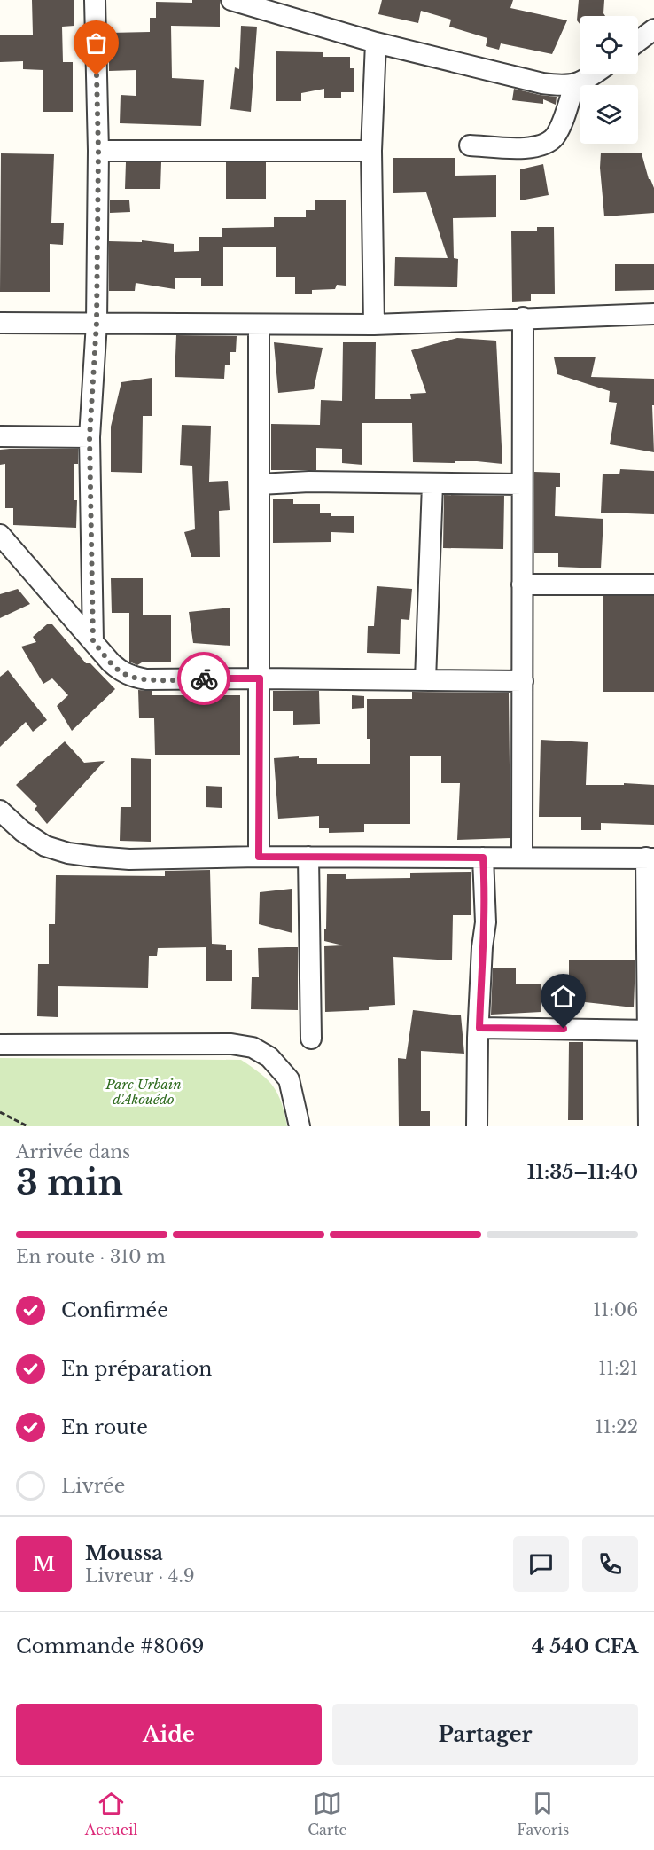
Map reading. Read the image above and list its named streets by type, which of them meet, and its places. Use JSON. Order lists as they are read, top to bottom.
{
  "parks": ["Parc Urbain d'Akouédo"],
  "page": {
    "heading": ["3 min", "Arrivée dans", "11:35–11:40"],
    "panel": [
      "Moussa",
      "Livreur · 4.9",
      "Commande #8069",
      "4 540 CFA"
    ],
    "bar": "En route · 310 m",
    "list": [
      ["Confirmée", "11:06"],
      ["En préparation", "11:21"],
      ["En route", "11:22"],
      "Livrée"
    ],
    "round": "M",
    "buttons": ["Aide", "Partager"],
    "tabs": ["Accueil", "Carte", "Favoris"]
  }
}
